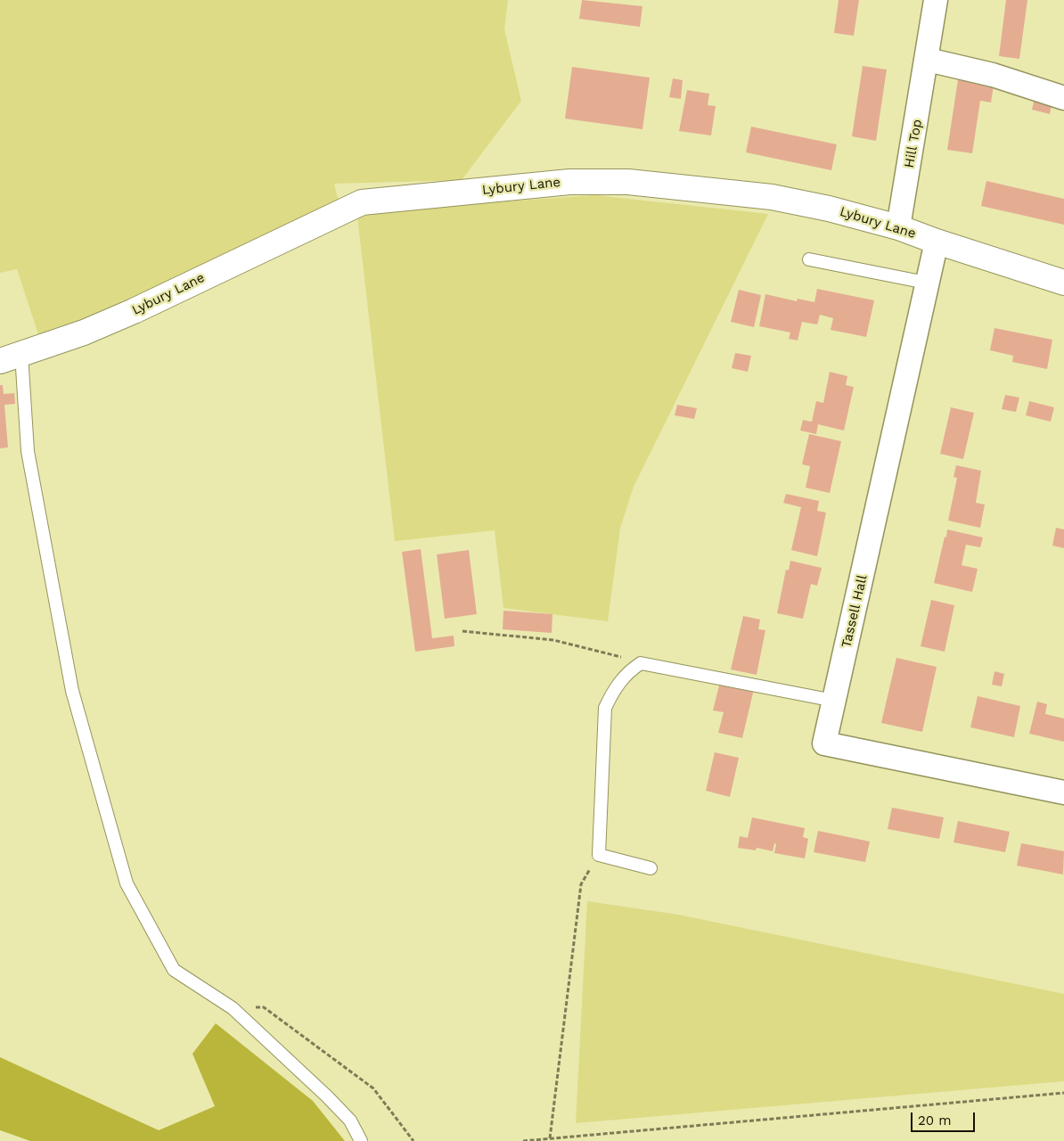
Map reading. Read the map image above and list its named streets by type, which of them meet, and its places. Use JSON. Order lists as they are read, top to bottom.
{
  "streets": {
    "street": ["Hill Top", "Lybury Lane", "Tassell Hall"]
  },
  "crossings": [
    ["Hill Top", "Lybury Lane"],
    ["Lybury Lane", "Tassell Hall"]
  ],
  "scale_bar": "20 m"
}
